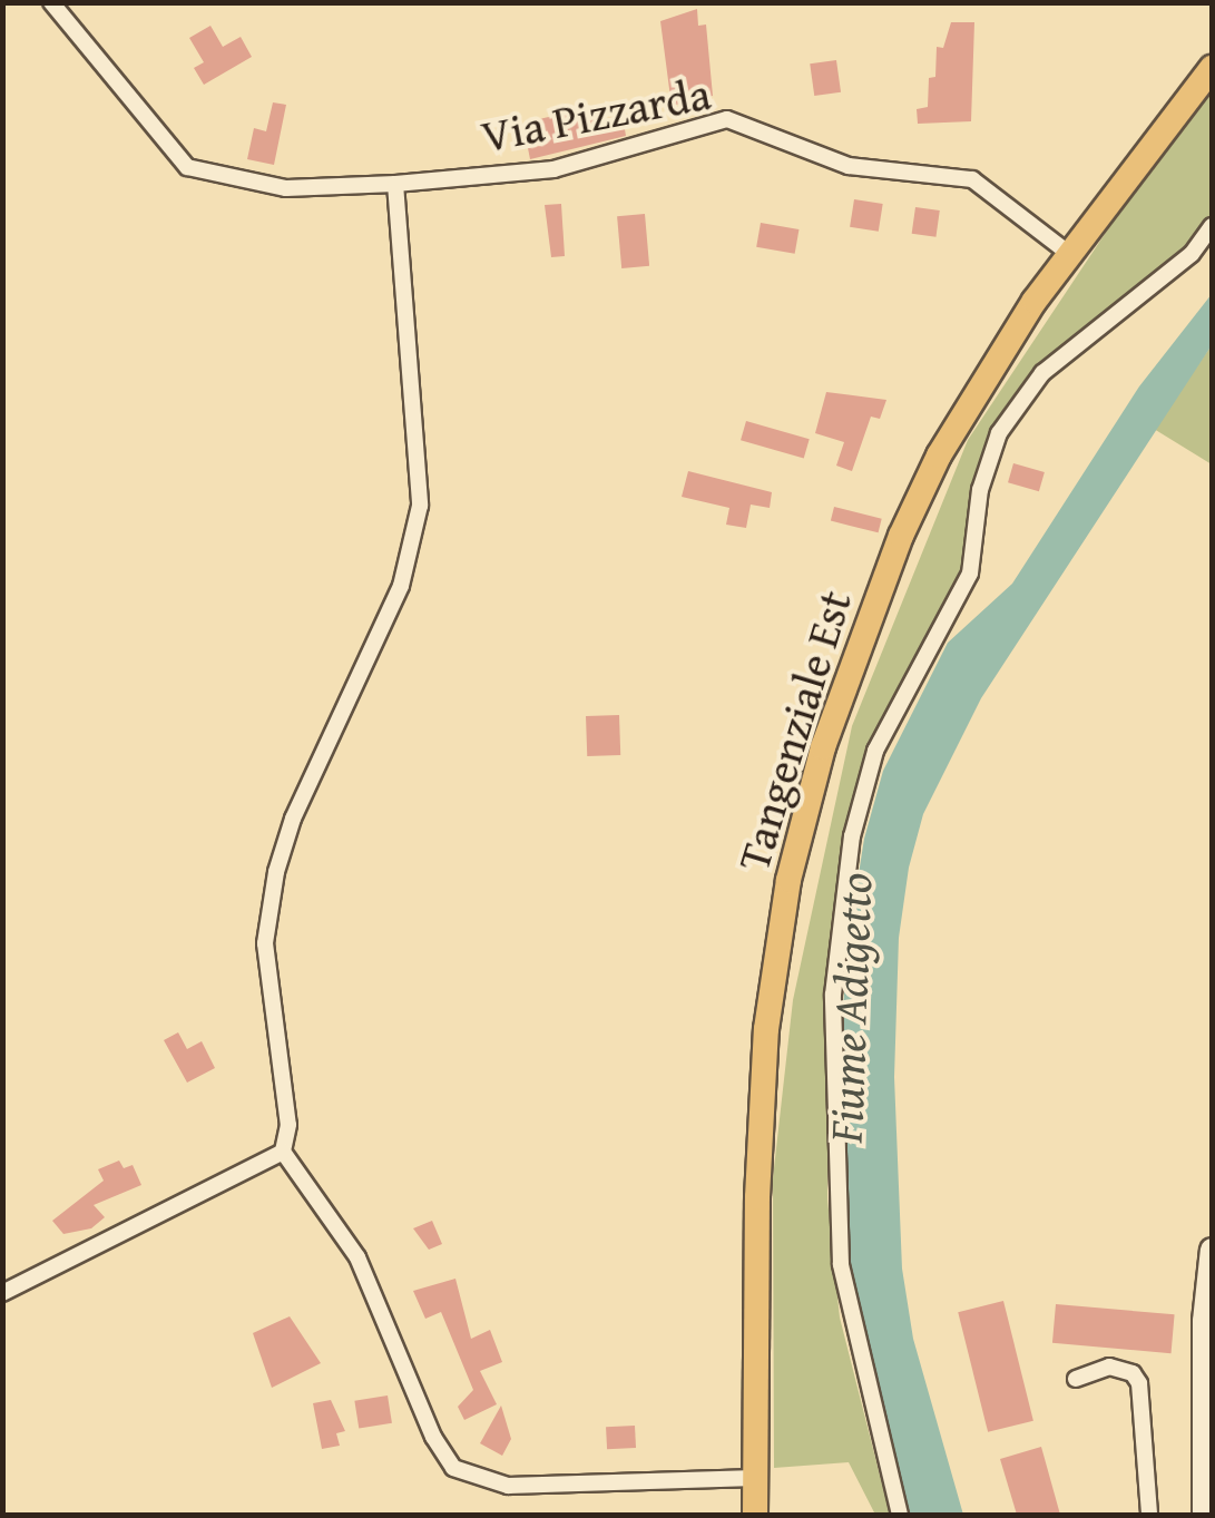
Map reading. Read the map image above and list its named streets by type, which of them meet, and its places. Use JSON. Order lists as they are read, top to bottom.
{
  "streets": {
    "main road": ["Tangenziale Est"],
    "street": ["Via Pizzarda"]
  },
  "crossings": [
    ["Via Pizzarda", "Tangenziale Est"]
  ],
  "water": ["Fiume Adigetto"]
}
